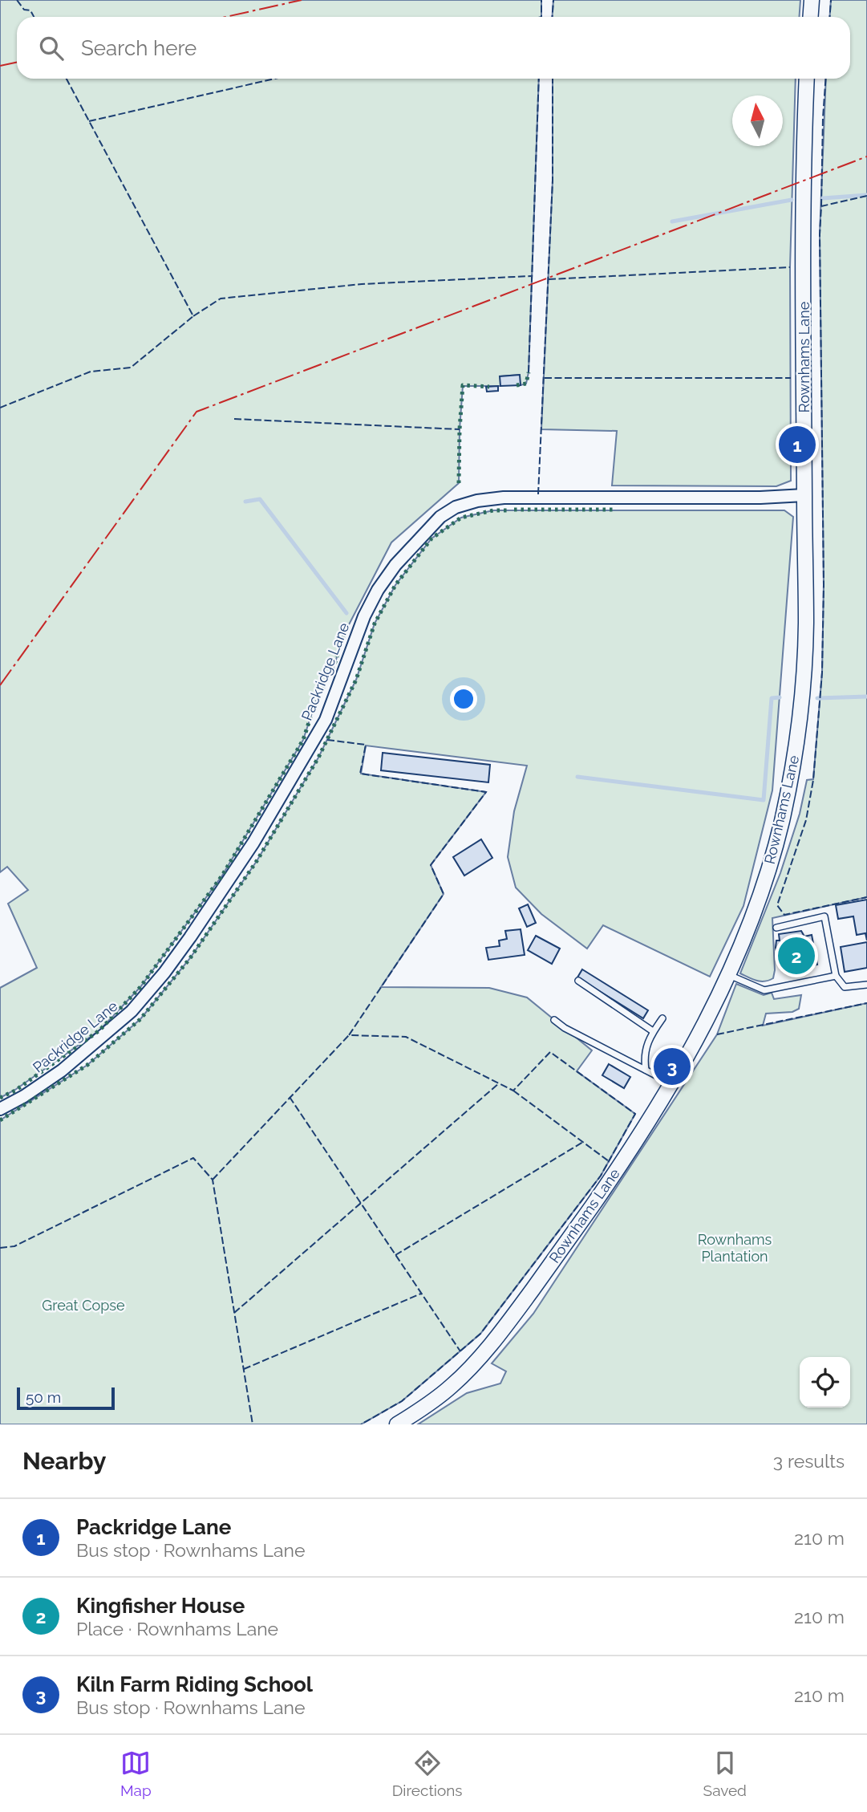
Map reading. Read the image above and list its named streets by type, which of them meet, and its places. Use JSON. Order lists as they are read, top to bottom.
{
  "streets": {
    "street": ["Rownhams Lane", "Packridge Lane"]
  },
  "crossings": [
    ["Rownhams Lane", "Packridge Lane"]
  ],
  "parks": ["Rownhams Plantation", "Great Copse"],
  "scale_bar": "50 m",
  "north": "top",
  "page": {
    "search": "Search here",
    "pins": ["1", "2", "3"],
    "scale": "50 m",
    "heading": ["Nearby", "3 results"],
    "list": [
      {
        "mark": "1",
        "name": "Packridge Lane",
        "note": "Bus stop · Rownhams Lane",
        "value": "210 m"
      },
      {
        "mark": "2",
        "name": "Kingfisher House",
        "note": "Place · Rownhams Lane",
        "value": "210 m"
      },
      {
        "mark": "3",
        "name": "Kiln Farm Riding School",
        "note": "Bus stop · Rownhams Lane",
        "value": "210 m"
      }
    ],
    "nav": ["Map", "Directions", "Saved"]
  }
}
